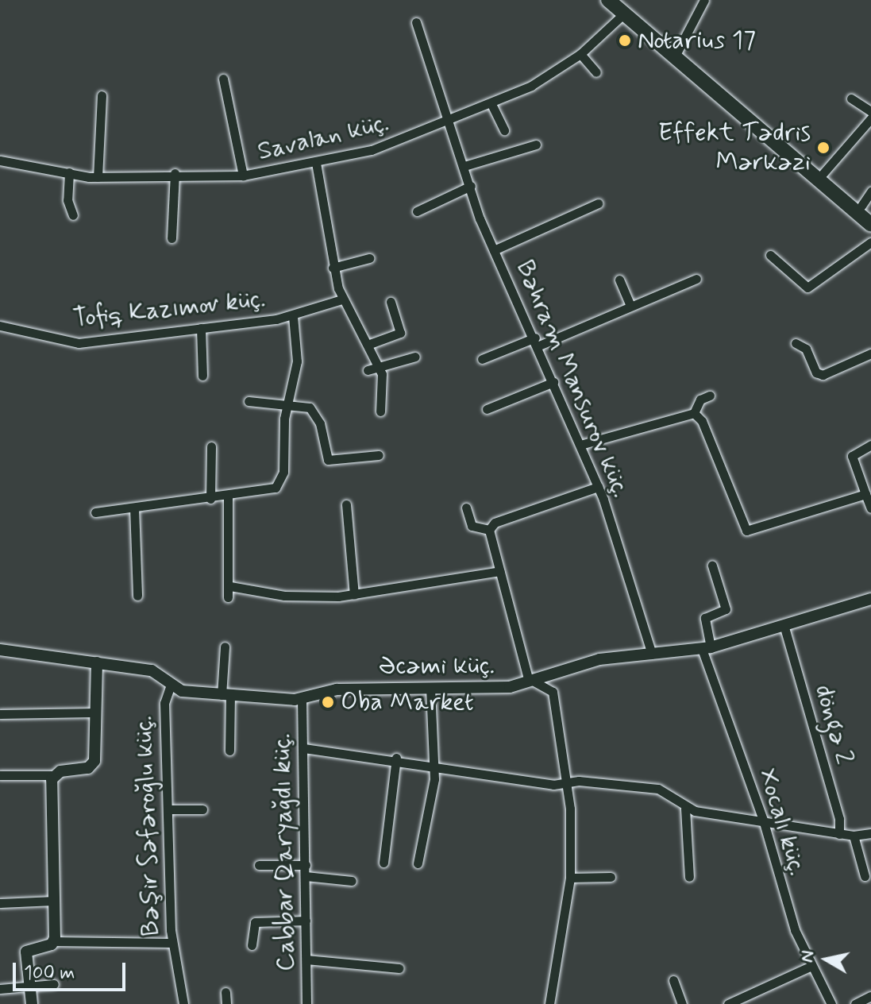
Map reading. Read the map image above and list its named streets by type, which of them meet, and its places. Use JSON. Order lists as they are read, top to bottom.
{
  "streets": {
    "street": [
      "Savalan küç.",
      "Tofiq Kazımov küç.",
      "Bəhram Mansurov küç.",
      "Əcəmi küç.",
      "döngə 2",
      "Xocalı küç.",
      "Bəşir Səfəroğlu küç.",
      "Cabbar Qaryağdı küç."
    ]
  },
  "crossings": [
    ["Savalan küç.", "Bəhram Mansurov küç."],
    ["Bəhram Mansurov küç.", "Əcəmi küç."],
    ["Əcəmi küç.", "döngə 2"],
    ["Əcəmi küç.", "Xocalı küç."],
    ["Əcəmi küç.", "Bəşir Səfəroğlu küç."],
    ["Əcəmi küç.", "Cabbar Qaryağdı küç."]
  ],
  "places": ["Notarius 17", "Effekt Tədris Mərkəzi", "Oba Market"],
  "scale_bar": "100 m",
  "north": "left"
}
